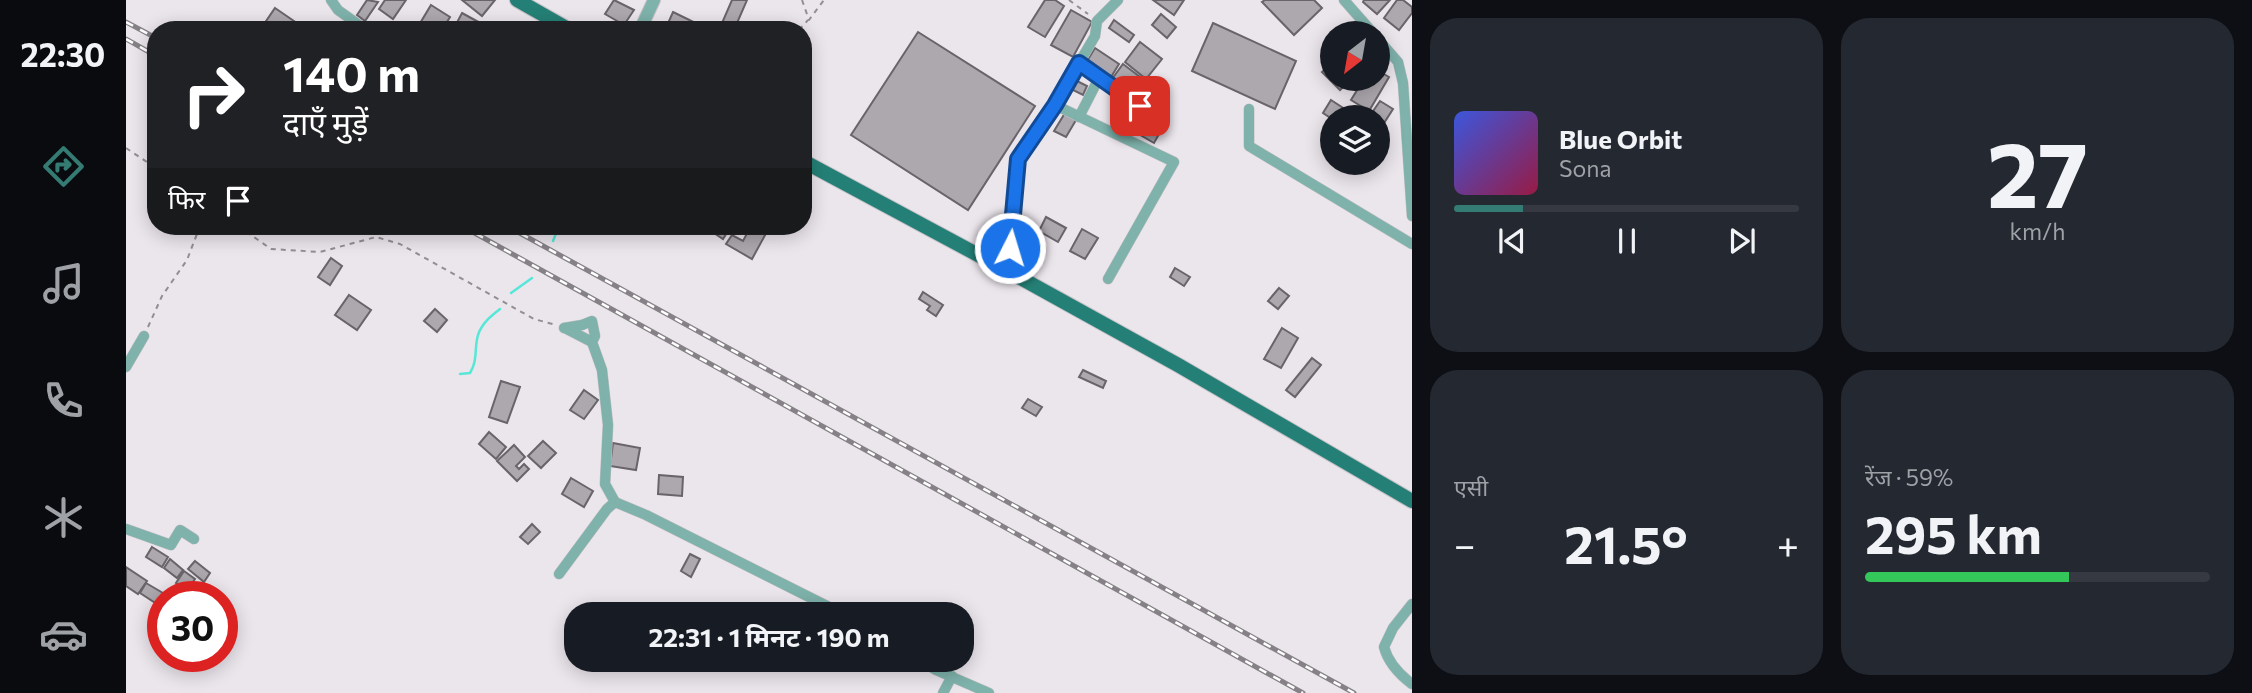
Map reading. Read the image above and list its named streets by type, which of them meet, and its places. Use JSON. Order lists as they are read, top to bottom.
{
  "north": "bottom left",
  "page": {
    "tabs": "22:30",
    "tile": [
      ["27", "km/h"],
      "एसी",
      ["रेंज · 59%", "295 km"]
    ],
    "turn": ["140 m", "दाएँ मुड़ें"],
    "song": ["Blue Orbit", "Sona"],
    "then": "फिर",
    "heat": ["−", "21.5°", "+"],
    "limit": "30",
    "trip": "22:31 · 1 मिनट · 190 m"
  }
}
